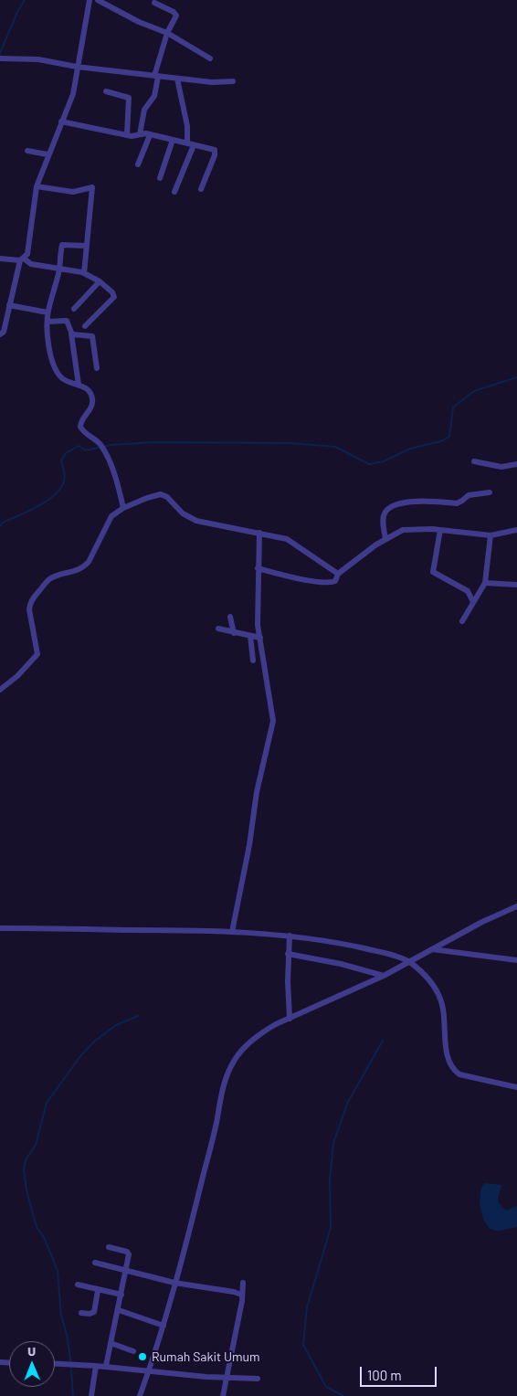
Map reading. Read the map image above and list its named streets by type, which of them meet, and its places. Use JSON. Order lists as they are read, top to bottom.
{
  "places": ["Rumah Sakit Umum"],
  "scale_bar": "100 m",
  "north": "top"
}
